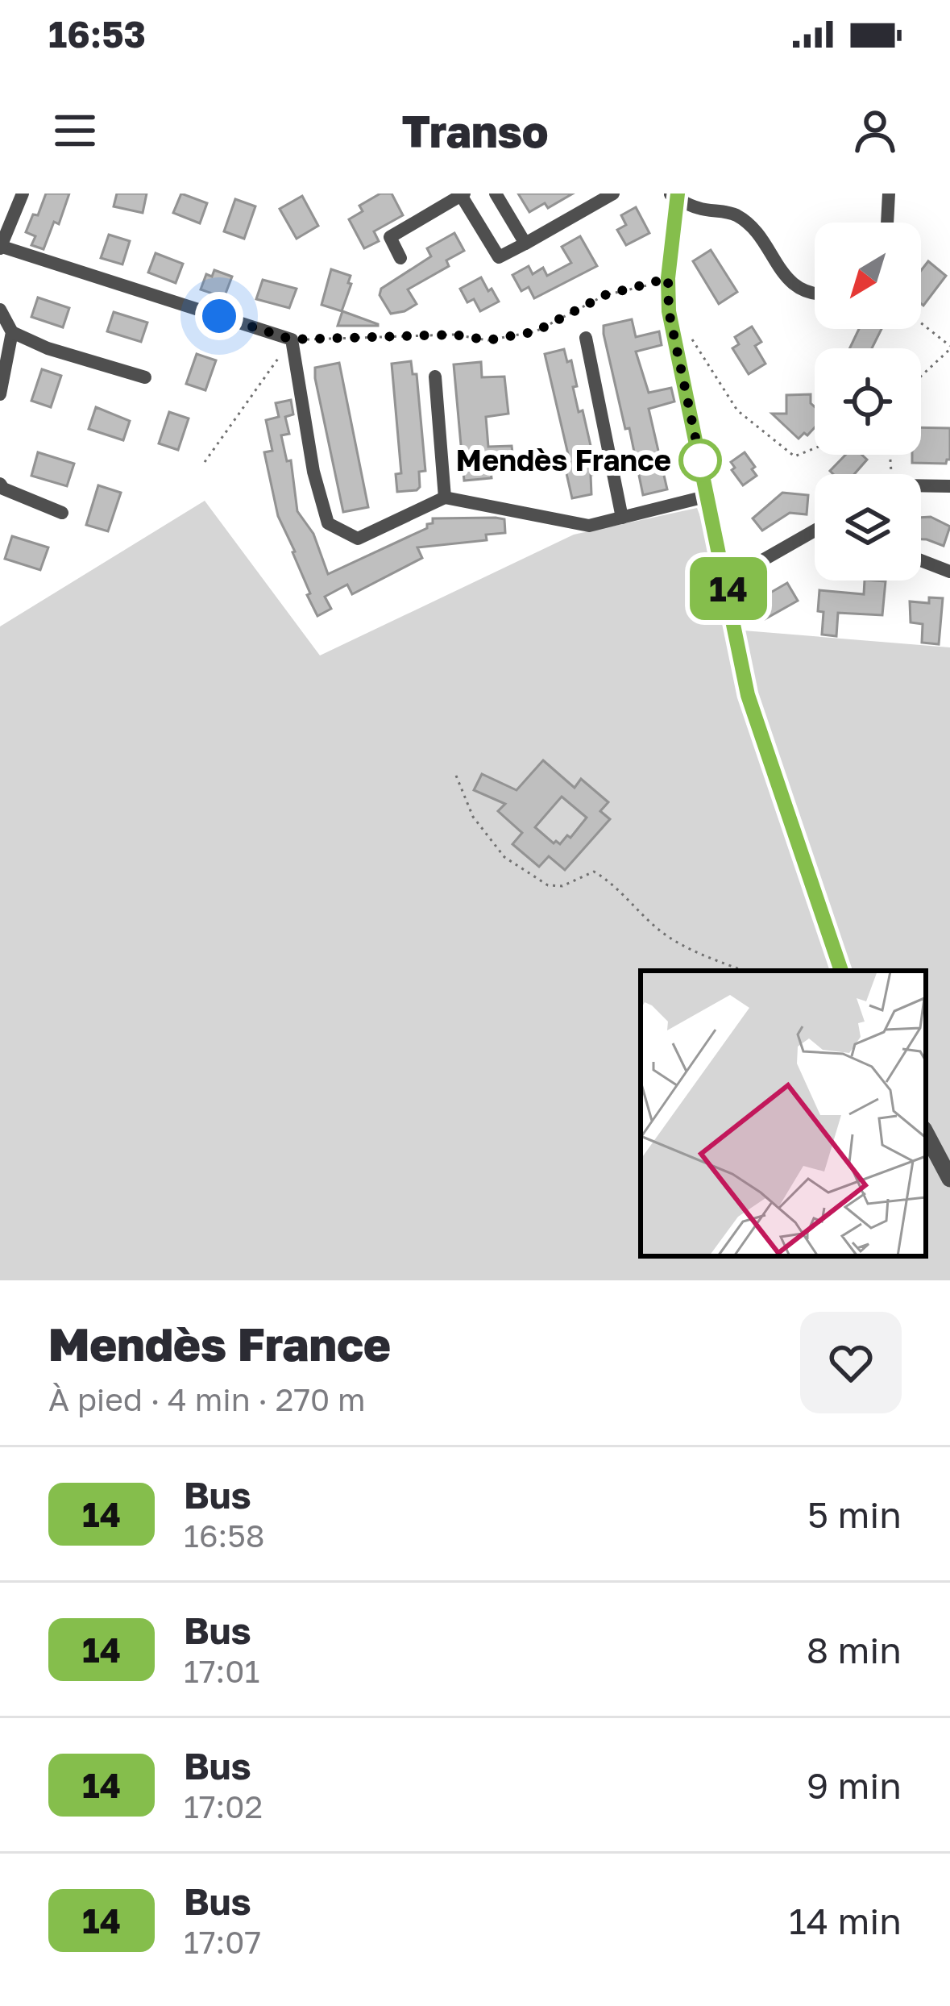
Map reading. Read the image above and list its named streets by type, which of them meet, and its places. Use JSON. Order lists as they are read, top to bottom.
{
  "places": ["Mendès France"],
  "lines": ["bus line 14"],
  "north": "bottom left",
  "page": {
    "status": "16:53",
    "header": "Transo",
    "on_map": "14",
    "heading": ["Mendès France", "À pied · 4 min · 270 m"],
    "list": [
      {
        "mark": "14",
        "name": "Bus",
        "note": "16:58",
        "value": "5 min"
      },
      {
        "mark": "14",
        "name": "Bus",
        "note": "17:01",
        "value": "8 min"
      },
      {
        "mark": "14",
        "name": "Bus",
        "note": "17:02",
        "value": "9 min"
      },
      {
        "mark": "14",
        "name": "Bus",
        "note": "17:07",
        "value": "14 min"
      }
    ]
  }
}
